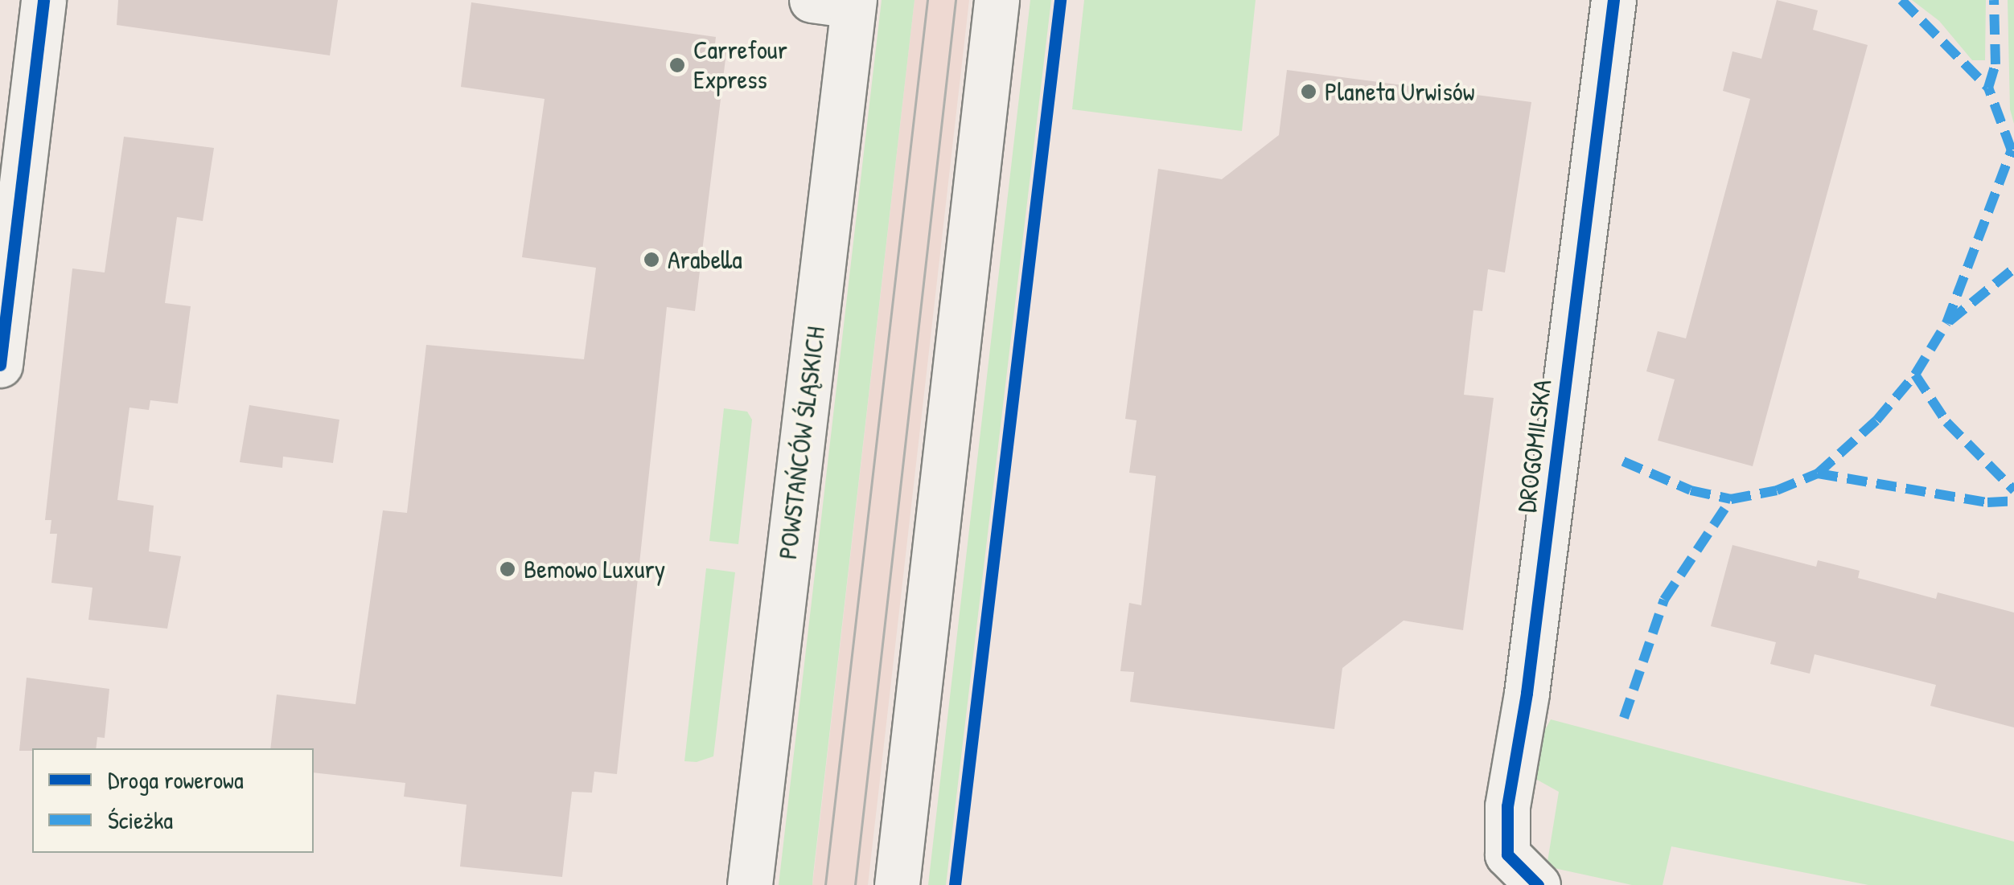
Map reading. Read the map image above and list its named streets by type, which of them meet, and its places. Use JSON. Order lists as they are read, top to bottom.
{
  "streets": {
    "main road": ["POWSTAŃCÓW ŚLĄSKICH", "DROGOMILSKA"]
  },
  "places": [
    "Carrefour Express",
    "Planeta Urwisów",
    "Arabella",
    "Bemowo Luxury"
  ],
  "legend": ["Droga rowerowa", "Ścieżka"]
}
